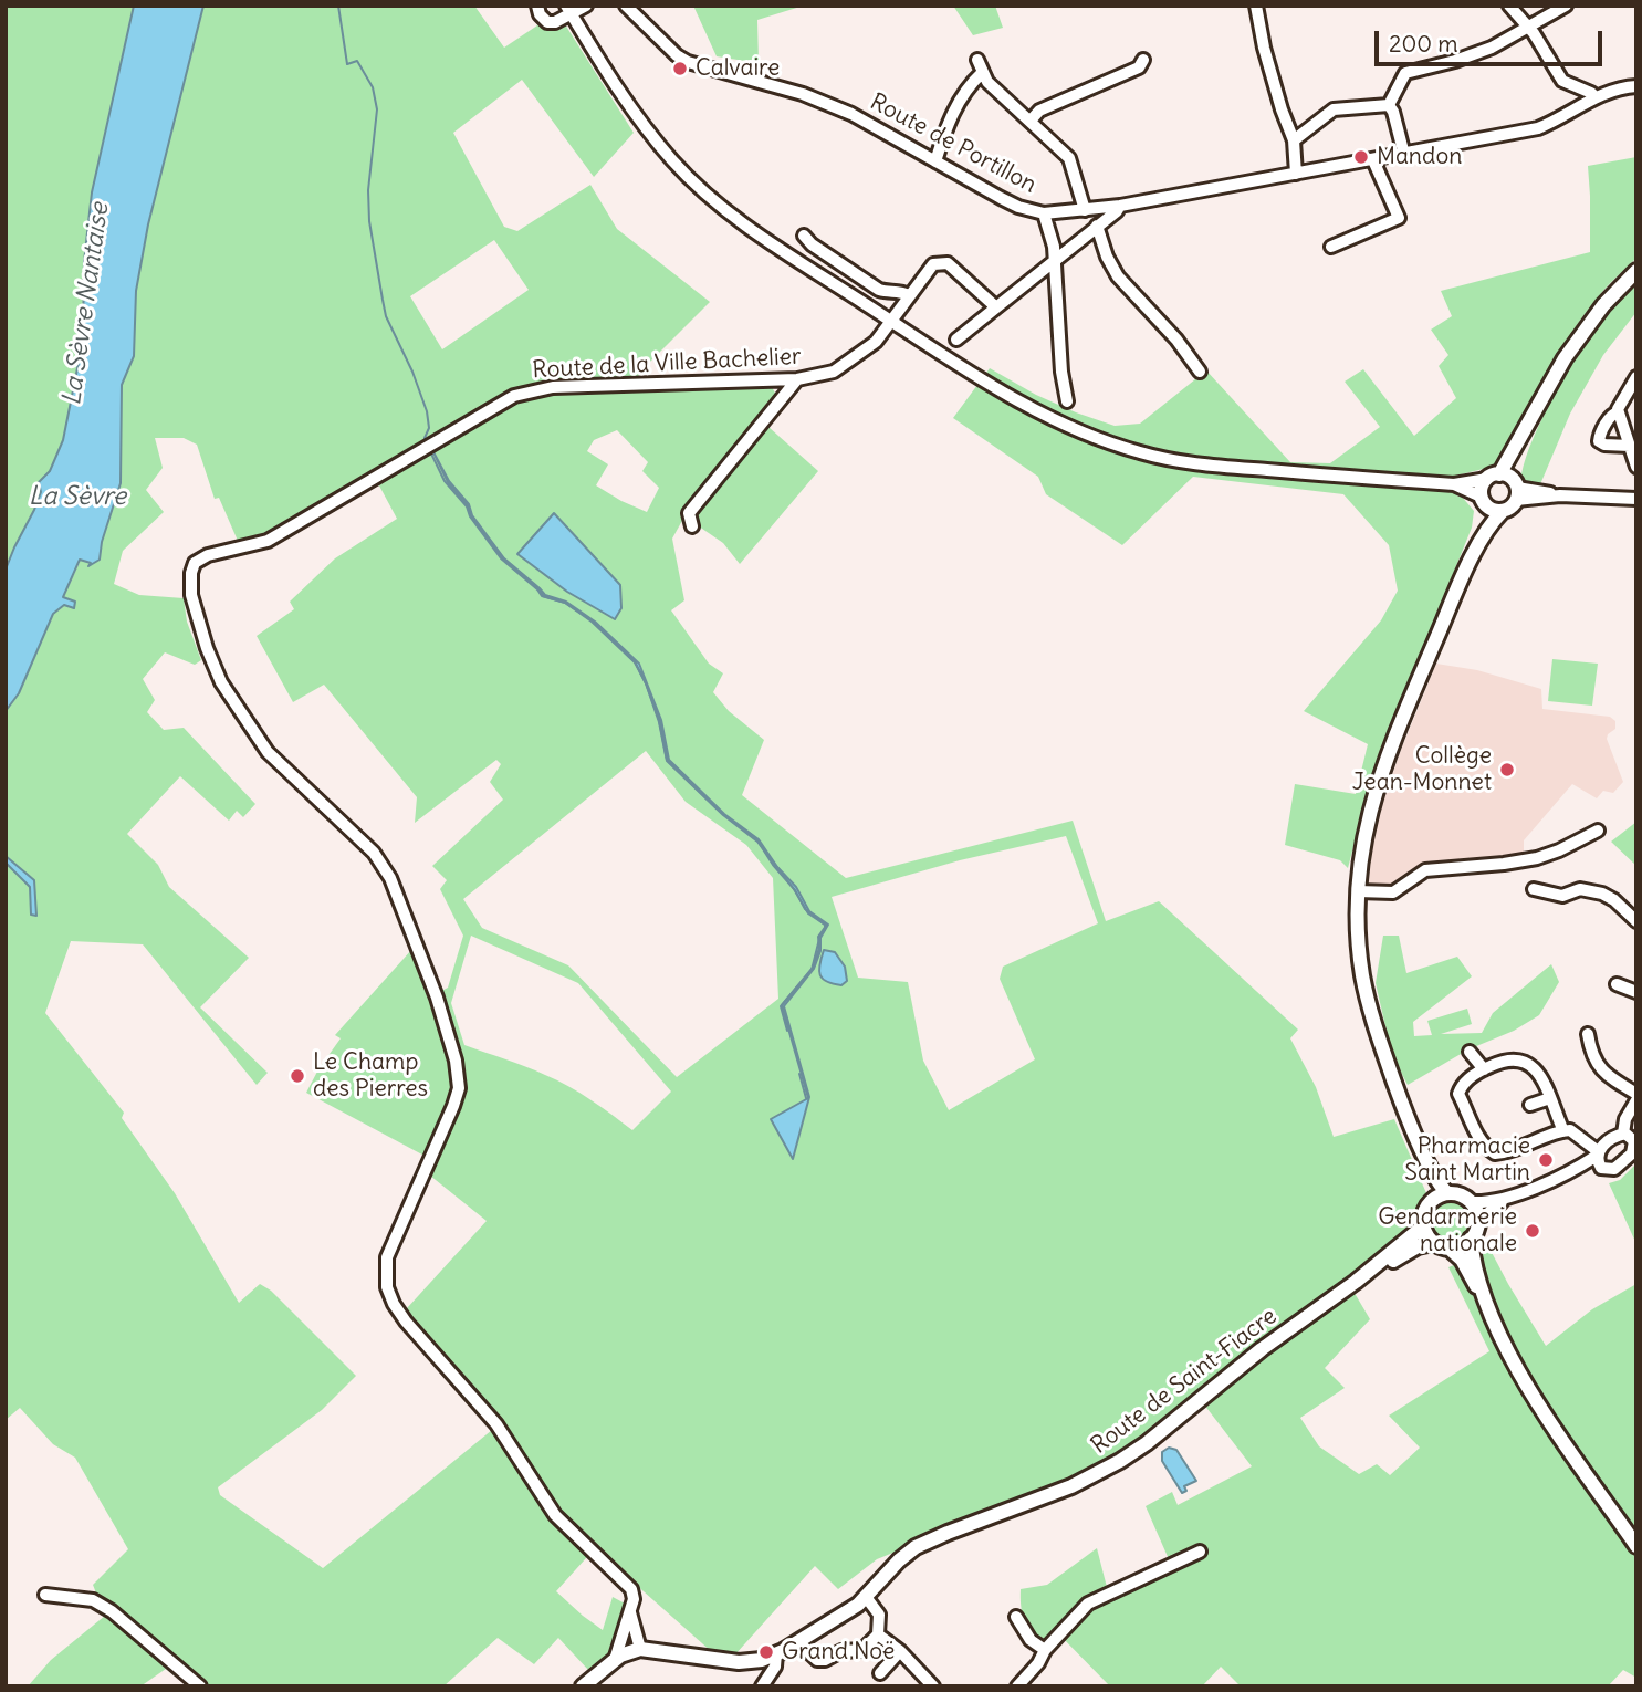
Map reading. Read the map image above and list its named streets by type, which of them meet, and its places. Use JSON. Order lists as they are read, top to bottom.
{
  "streets": {
    "main road": ["Route de Saint-Fiacre"],
    "street": ["Route de Portillon", "Route de la Ville Bachelier"]
  },
  "water": ["La Sèvre Nantaise", "La Sèvre"],
  "places": [
    "Calvaire",
    "Mandon",
    "Collège Jean-Monnet",
    "Le Champ des Pierres",
    "Pharmacie Saint Martin",
    "Gendarmerie nationale",
    "Grand Noë"
  ],
  "scale_bar": "200 m"
}
